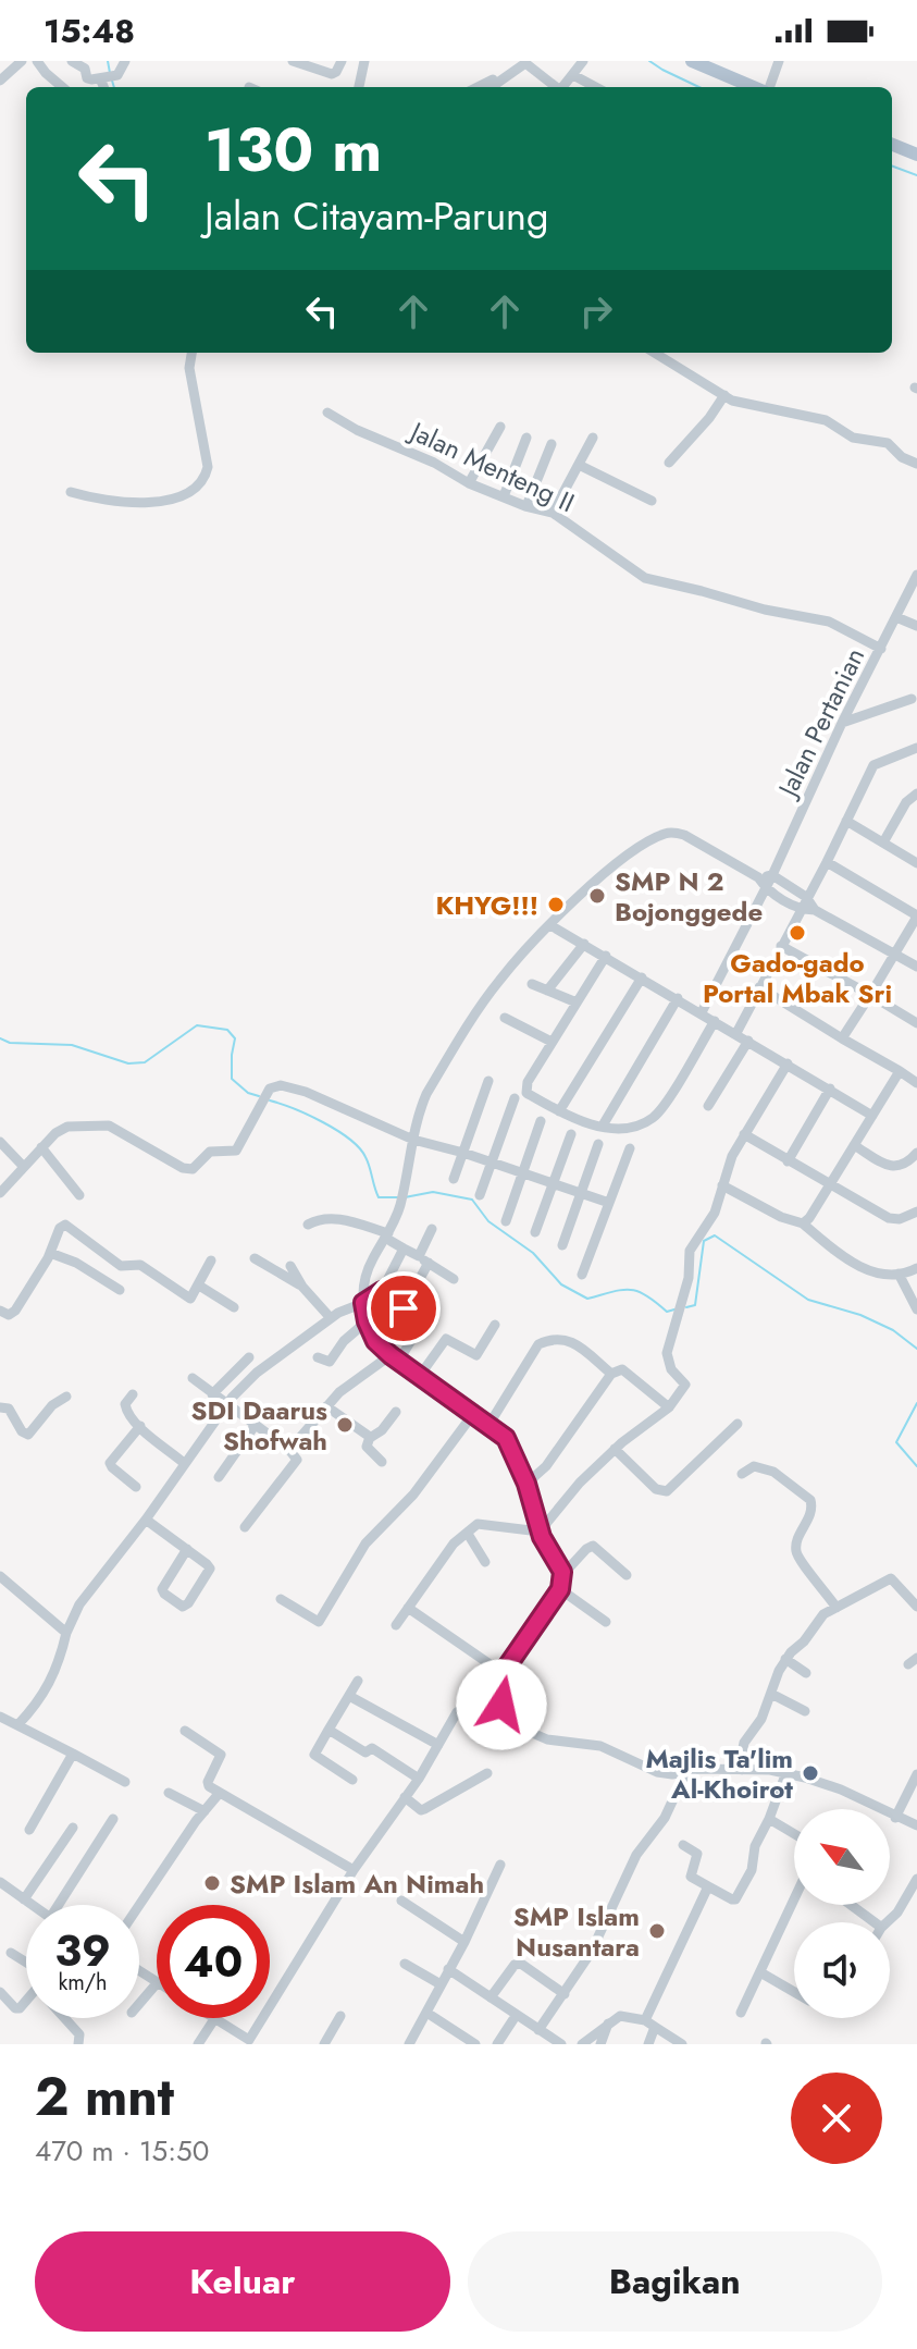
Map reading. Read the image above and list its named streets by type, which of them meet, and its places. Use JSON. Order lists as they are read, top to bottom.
{
  "streets": {
    "street": ["Jalan Menteng II", "Jalan Pertanian"]
  },
  "crossings": [
    ["Jalan Menteng II", "Jalan Pertanian"]
  ],
  "places": [
    "SMP N 2 Bojonggede",
    "KHYG!!!",
    "Gado-gado Portal Mbak Sri",
    "SDI Daarus Shofwah",
    "Majlis Ta'lim Al-Khoirot",
    "SMP Islam An Nimah",
    "SMP Islam Nusantara"
  ],
  "north": "top left",
  "page": {
    "status": "15:48",
    "turn": ["130 m", "Jalan Citayam-Parung"],
    "speed": "39 km/h",
    "limit": "40",
    "heading": ["2 mnt", "470 m · 15:50"],
    "buttons": ["Keluar", "Bagikan"]
  }
}
